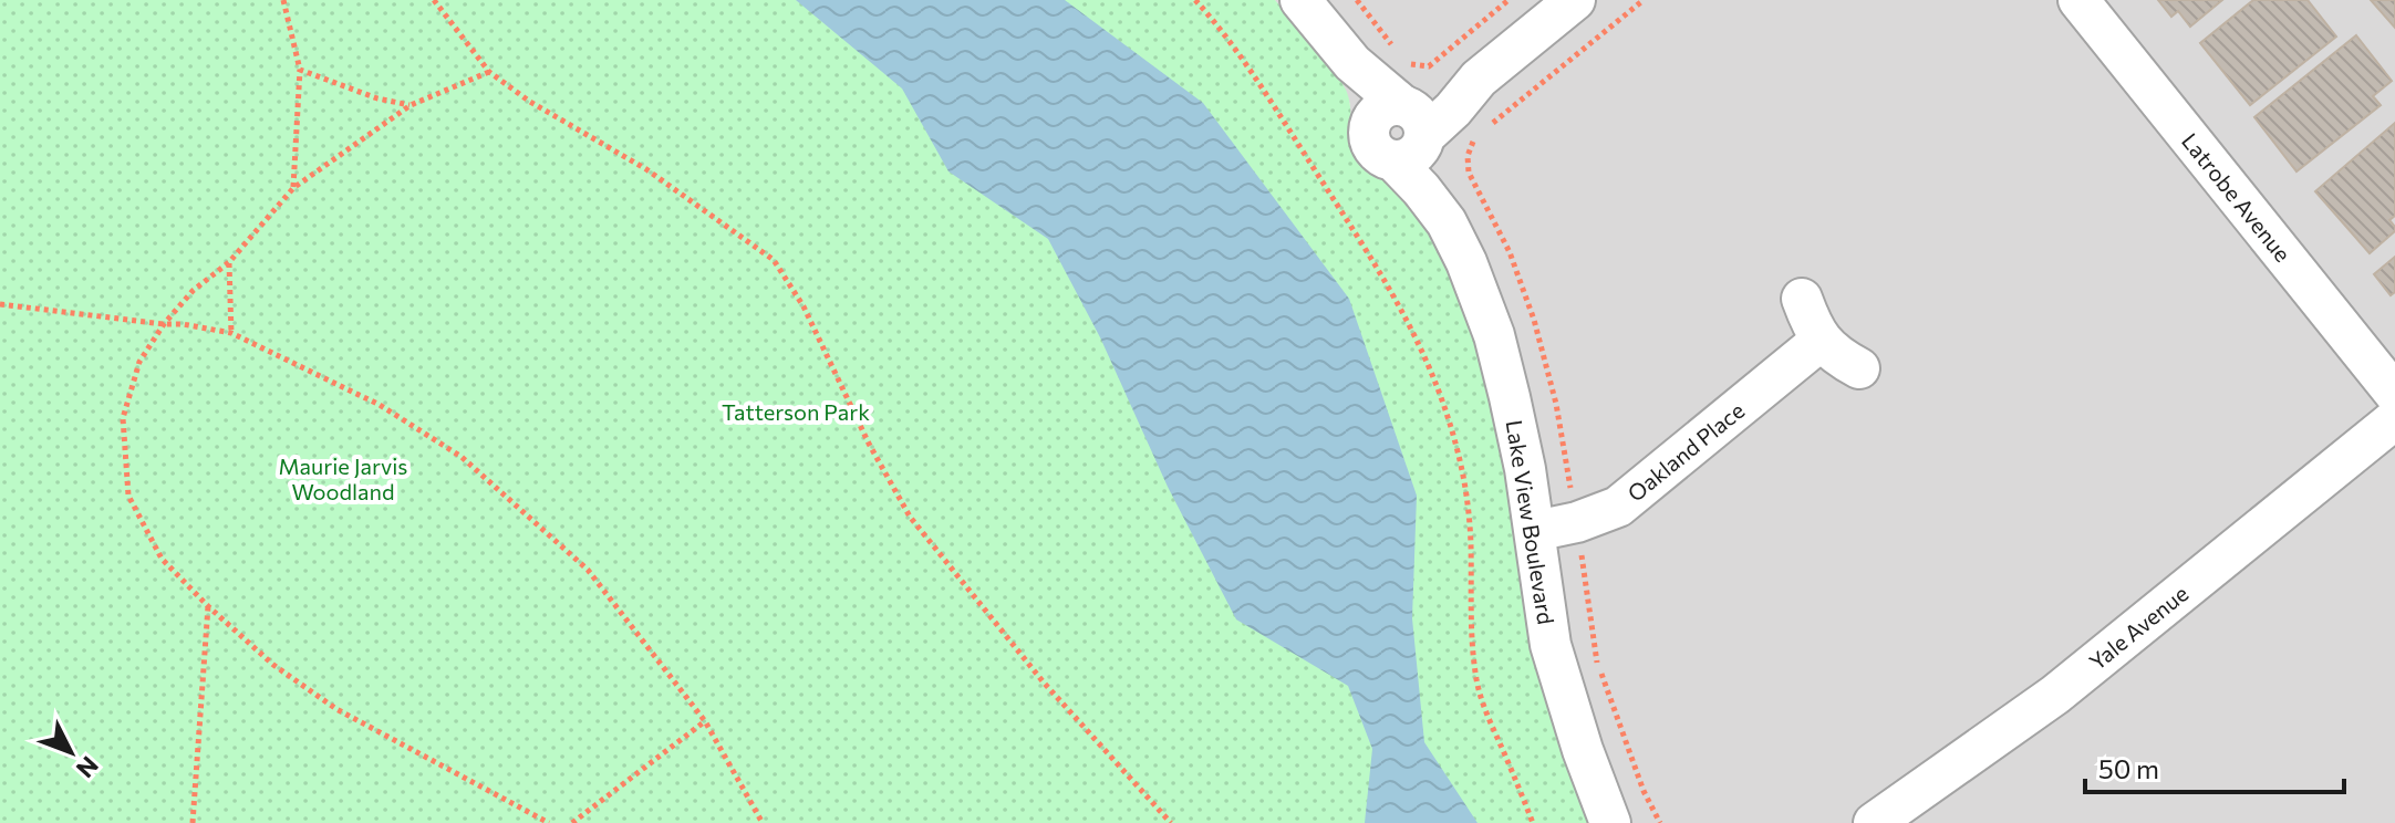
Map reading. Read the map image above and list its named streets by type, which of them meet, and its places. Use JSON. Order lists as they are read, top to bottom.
{
  "streets": {
    "street": [
      "Latrobe Avenue",
      "Oakland Place",
      "Lake View Boulevard",
      "Yale Avenue"
    ]
  },
  "crossings": [
    ["Oakland Place", "Lake View Boulevard"]
  ],
  "parks": ["Tatterson Park", "Maurie Jarvis Woodland"],
  "scale_bar": "50 m",
  "north": "bottom right"
}
